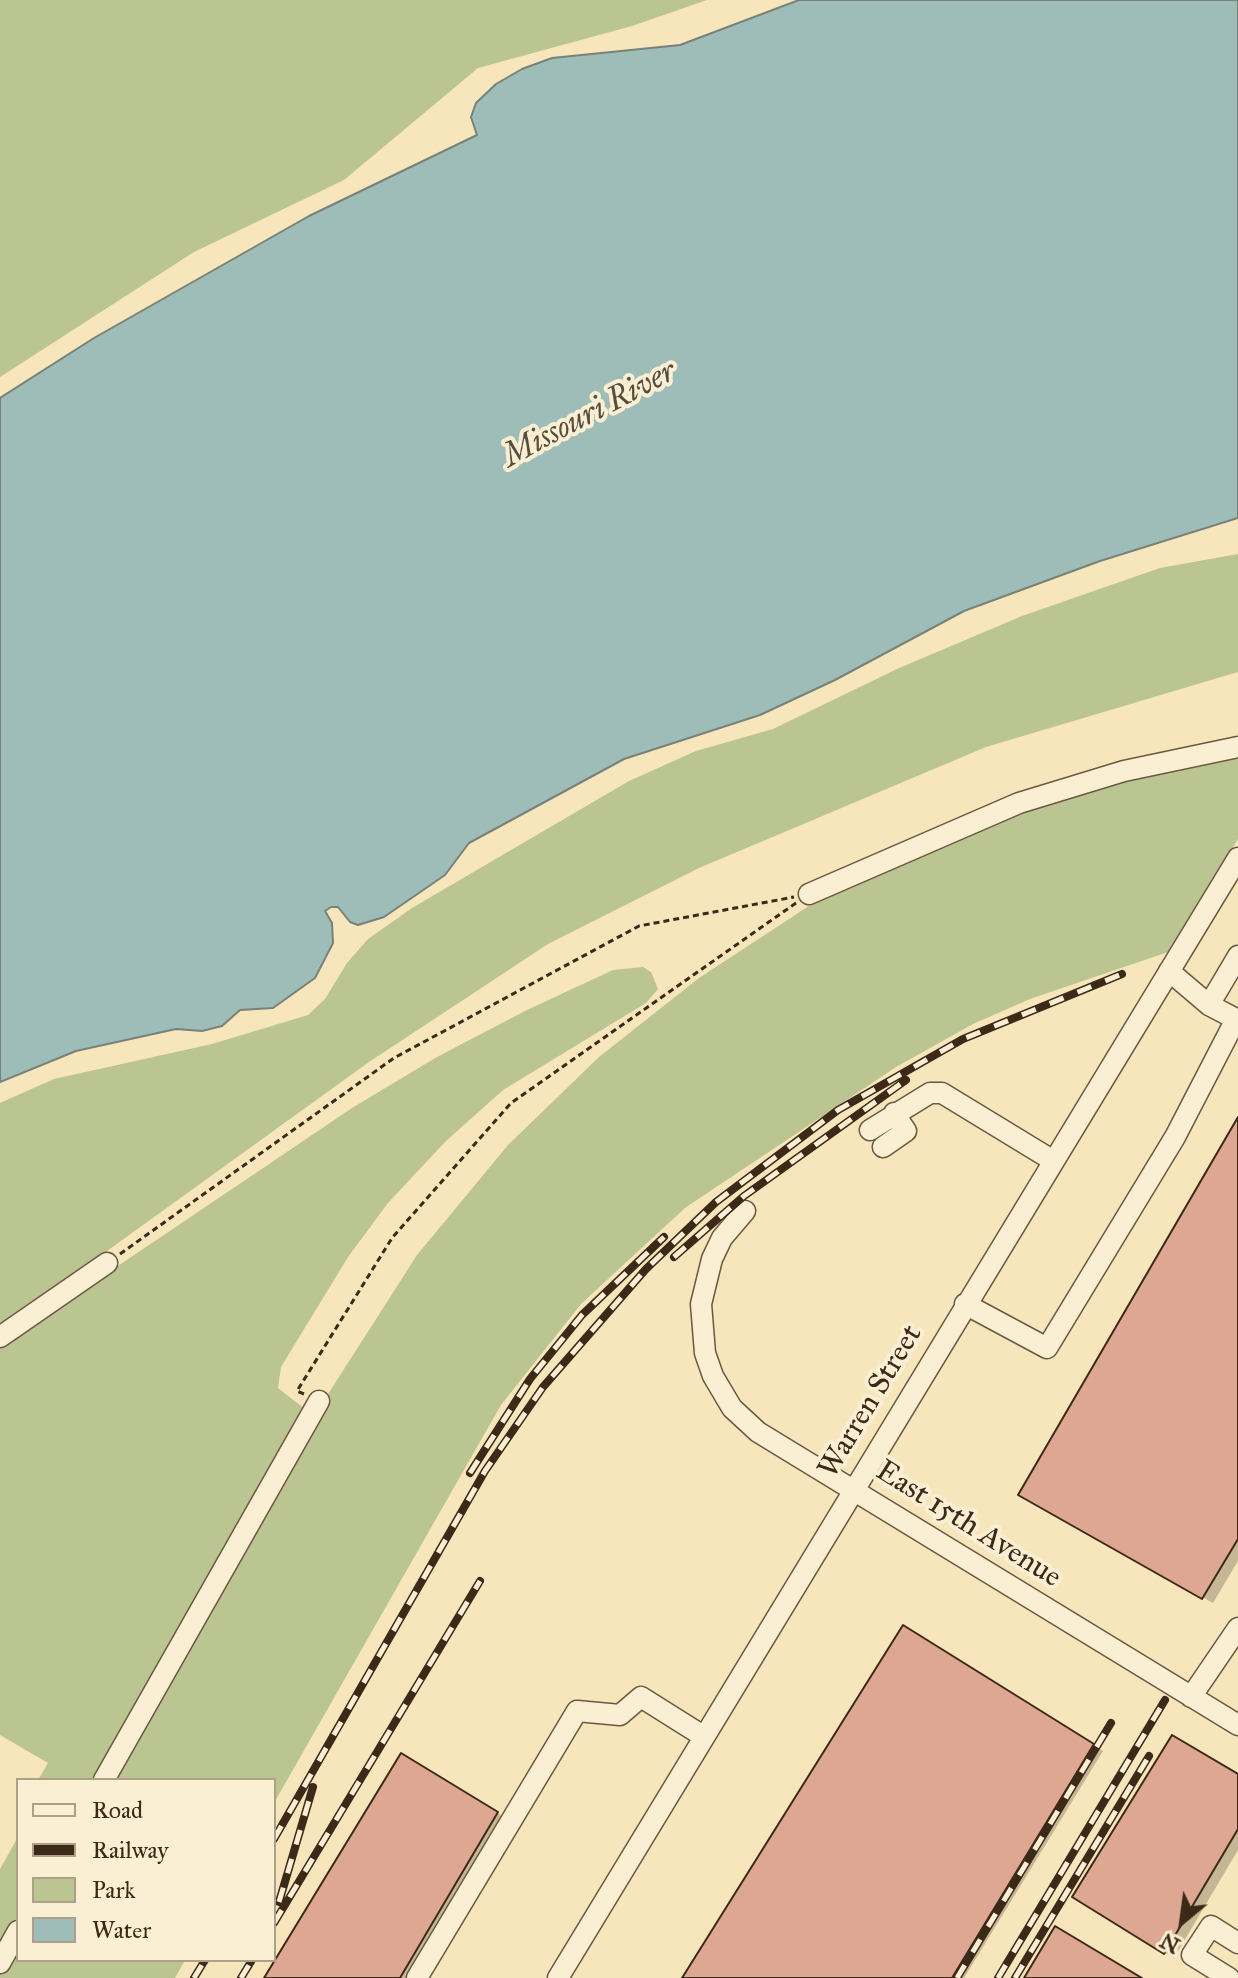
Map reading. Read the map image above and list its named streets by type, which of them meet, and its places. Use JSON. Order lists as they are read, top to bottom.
{
  "streets": {
    "street": ["Warren Street", "East 15th Avenue"]
  },
  "crossings": [
    ["Warren Street", "East 15th Avenue"]
  ],
  "water": ["Missouri River"],
  "legend": [
    "Road",
    "Railway",
    "Park",
    "Water"
  ],
  "north": "bottom left"
}
